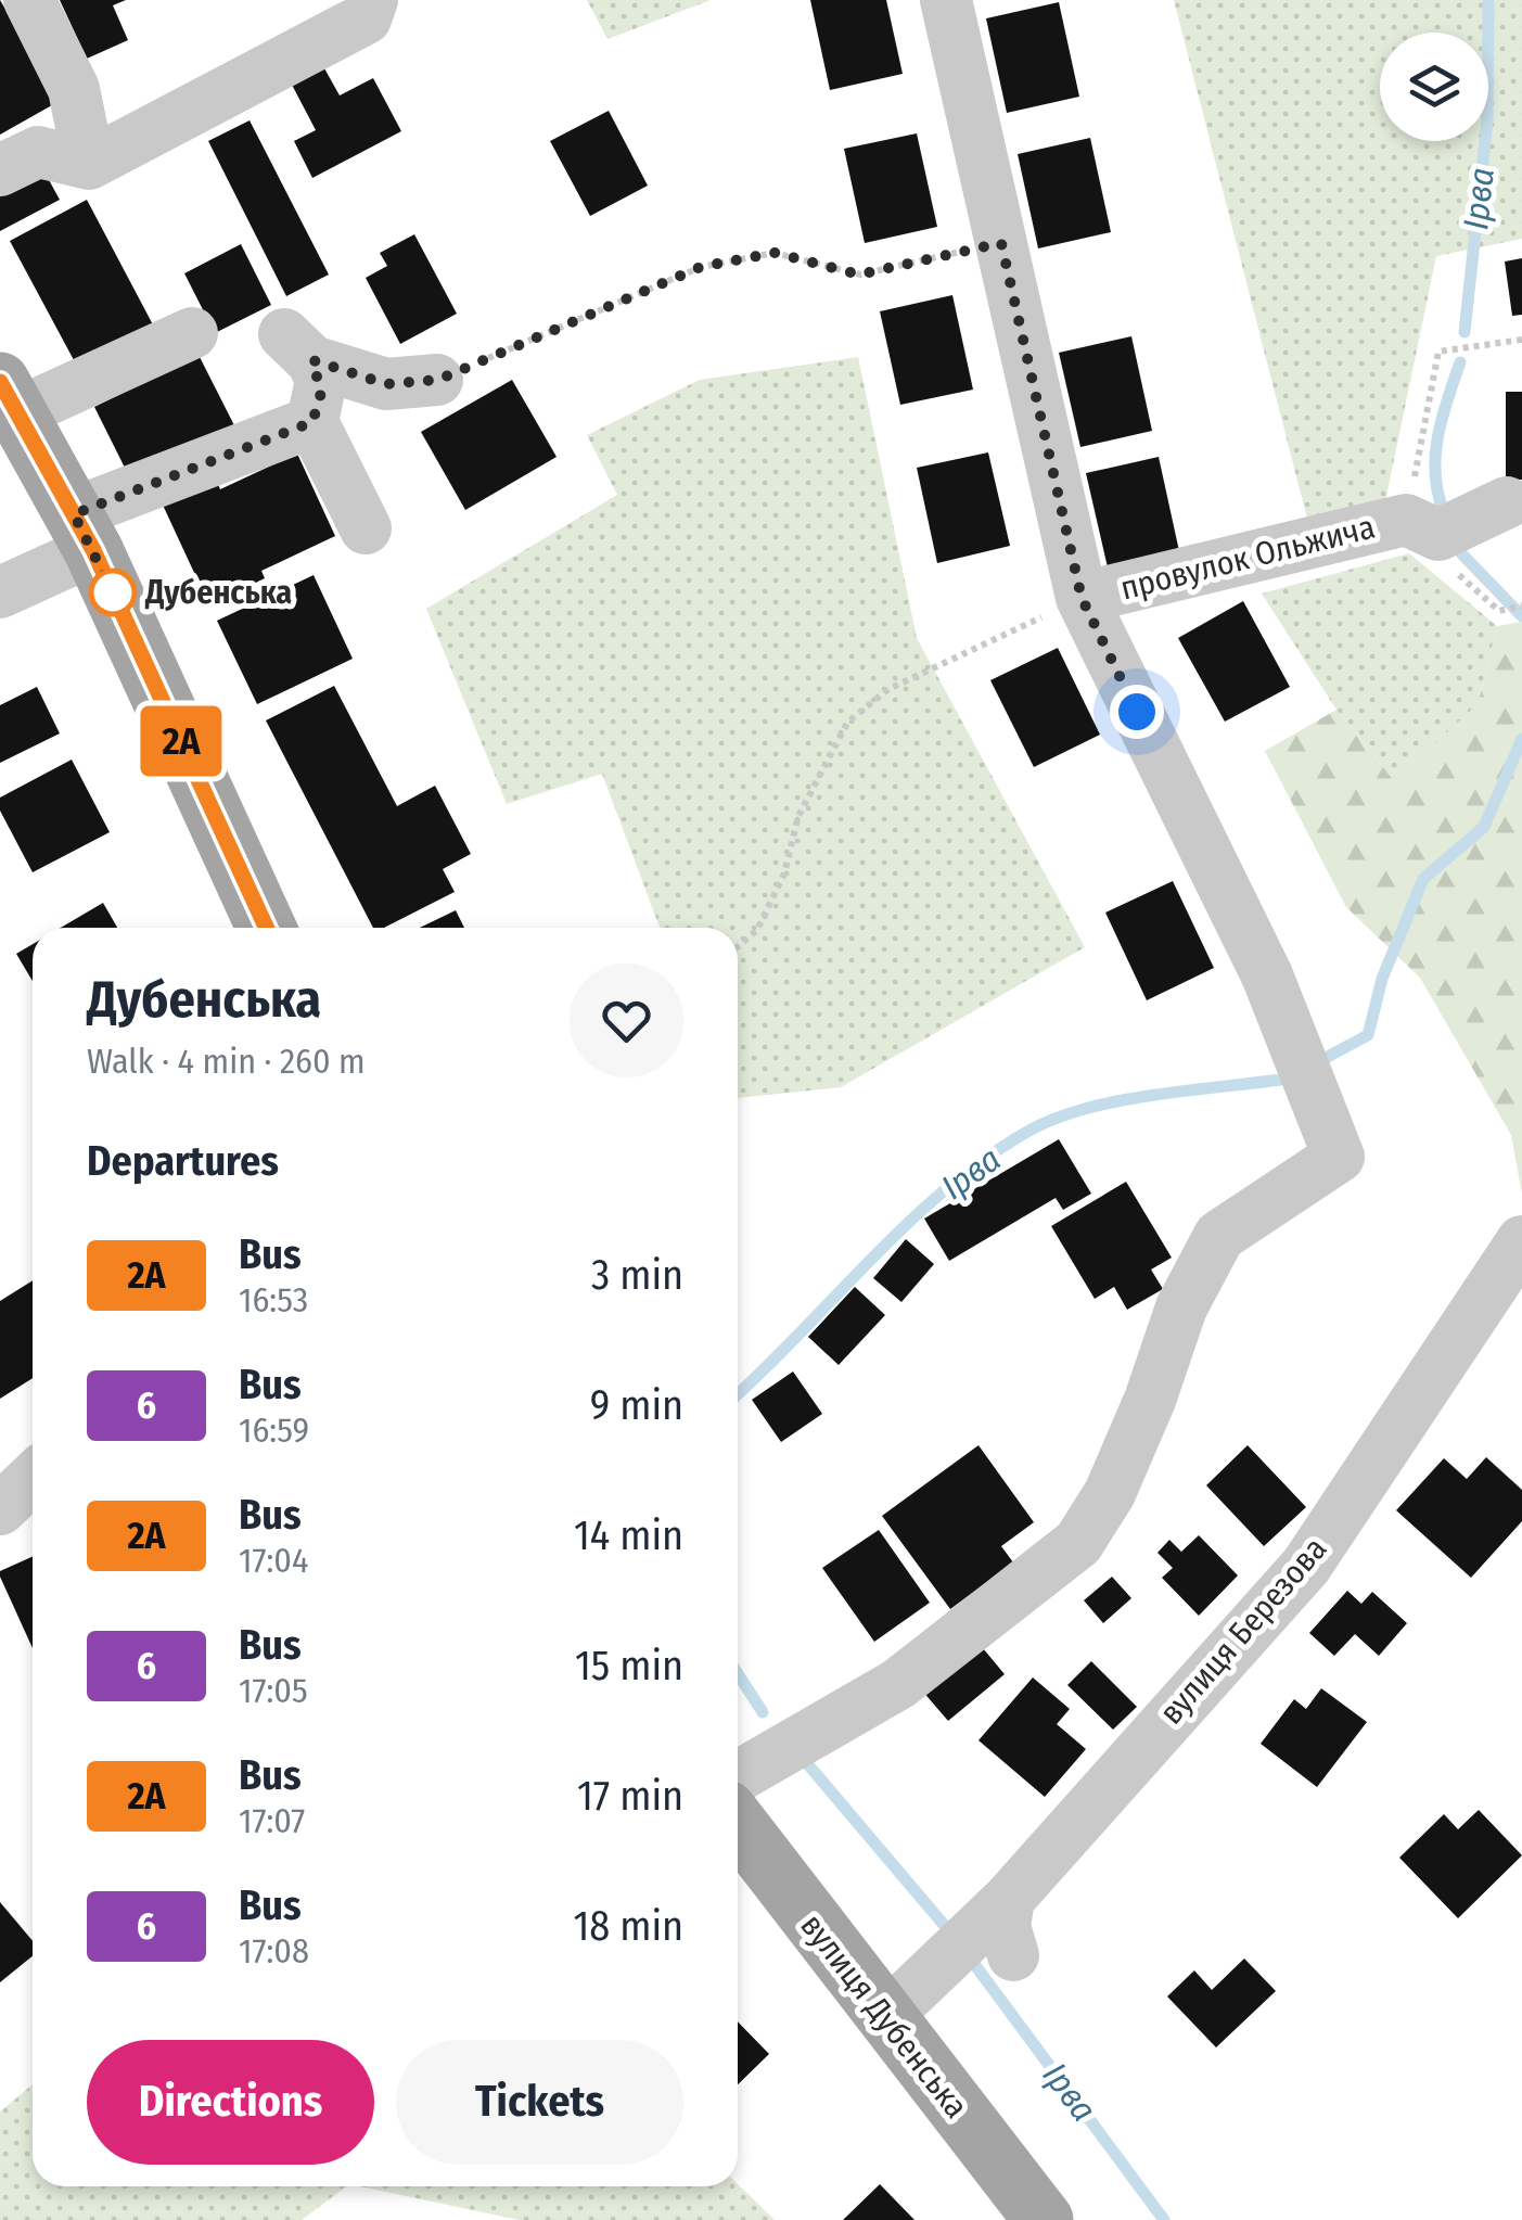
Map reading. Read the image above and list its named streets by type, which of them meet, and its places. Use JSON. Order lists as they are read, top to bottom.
{
  "streets": {
    "main road": ["вулиця Дубенська"],
    "street": ["провулок Ольжича", "вулиця Березова"]
  },
  "crossings": [
    ["вулиця Березова", "вулиця Дубенська"]
  ],
  "water": ["Ірва"],
  "places": ["Дубенська"],
  "lines": ["bus line 2A"],
  "page": {
    "on_map": "2A",
    "heading": [
      ["Дубенська", "Walk · 4 min · 260 m"],
      "Departures"
    ],
    "list": [
      {
        "mark": "2A",
        "name": "Bus",
        "note": "16:53",
        "value": "3 min"
      },
      {
        "mark": "6",
        "name": "Bus",
        "note": "16:59",
        "value": "9 min"
      },
      {
        "mark": "2A",
        "name": "Bus",
        "note": "17:04",
        "value": "14 min"
      },
      {
        "mark": "6",
        "name": "Bus",
        "note": "17:05",
        "value": "15 min"
      },
      {
        "mark": "2A",
        "name": "Bus",
        "note": "17:07",
        "value": "17 min"
      },
      {
        "mark": "6",
        "name": "Bus",
        "note": "17:08",
        "value": "18 min"
      }
    ],
    "buttons": ["Directions", "Tickets"]
  }
}
